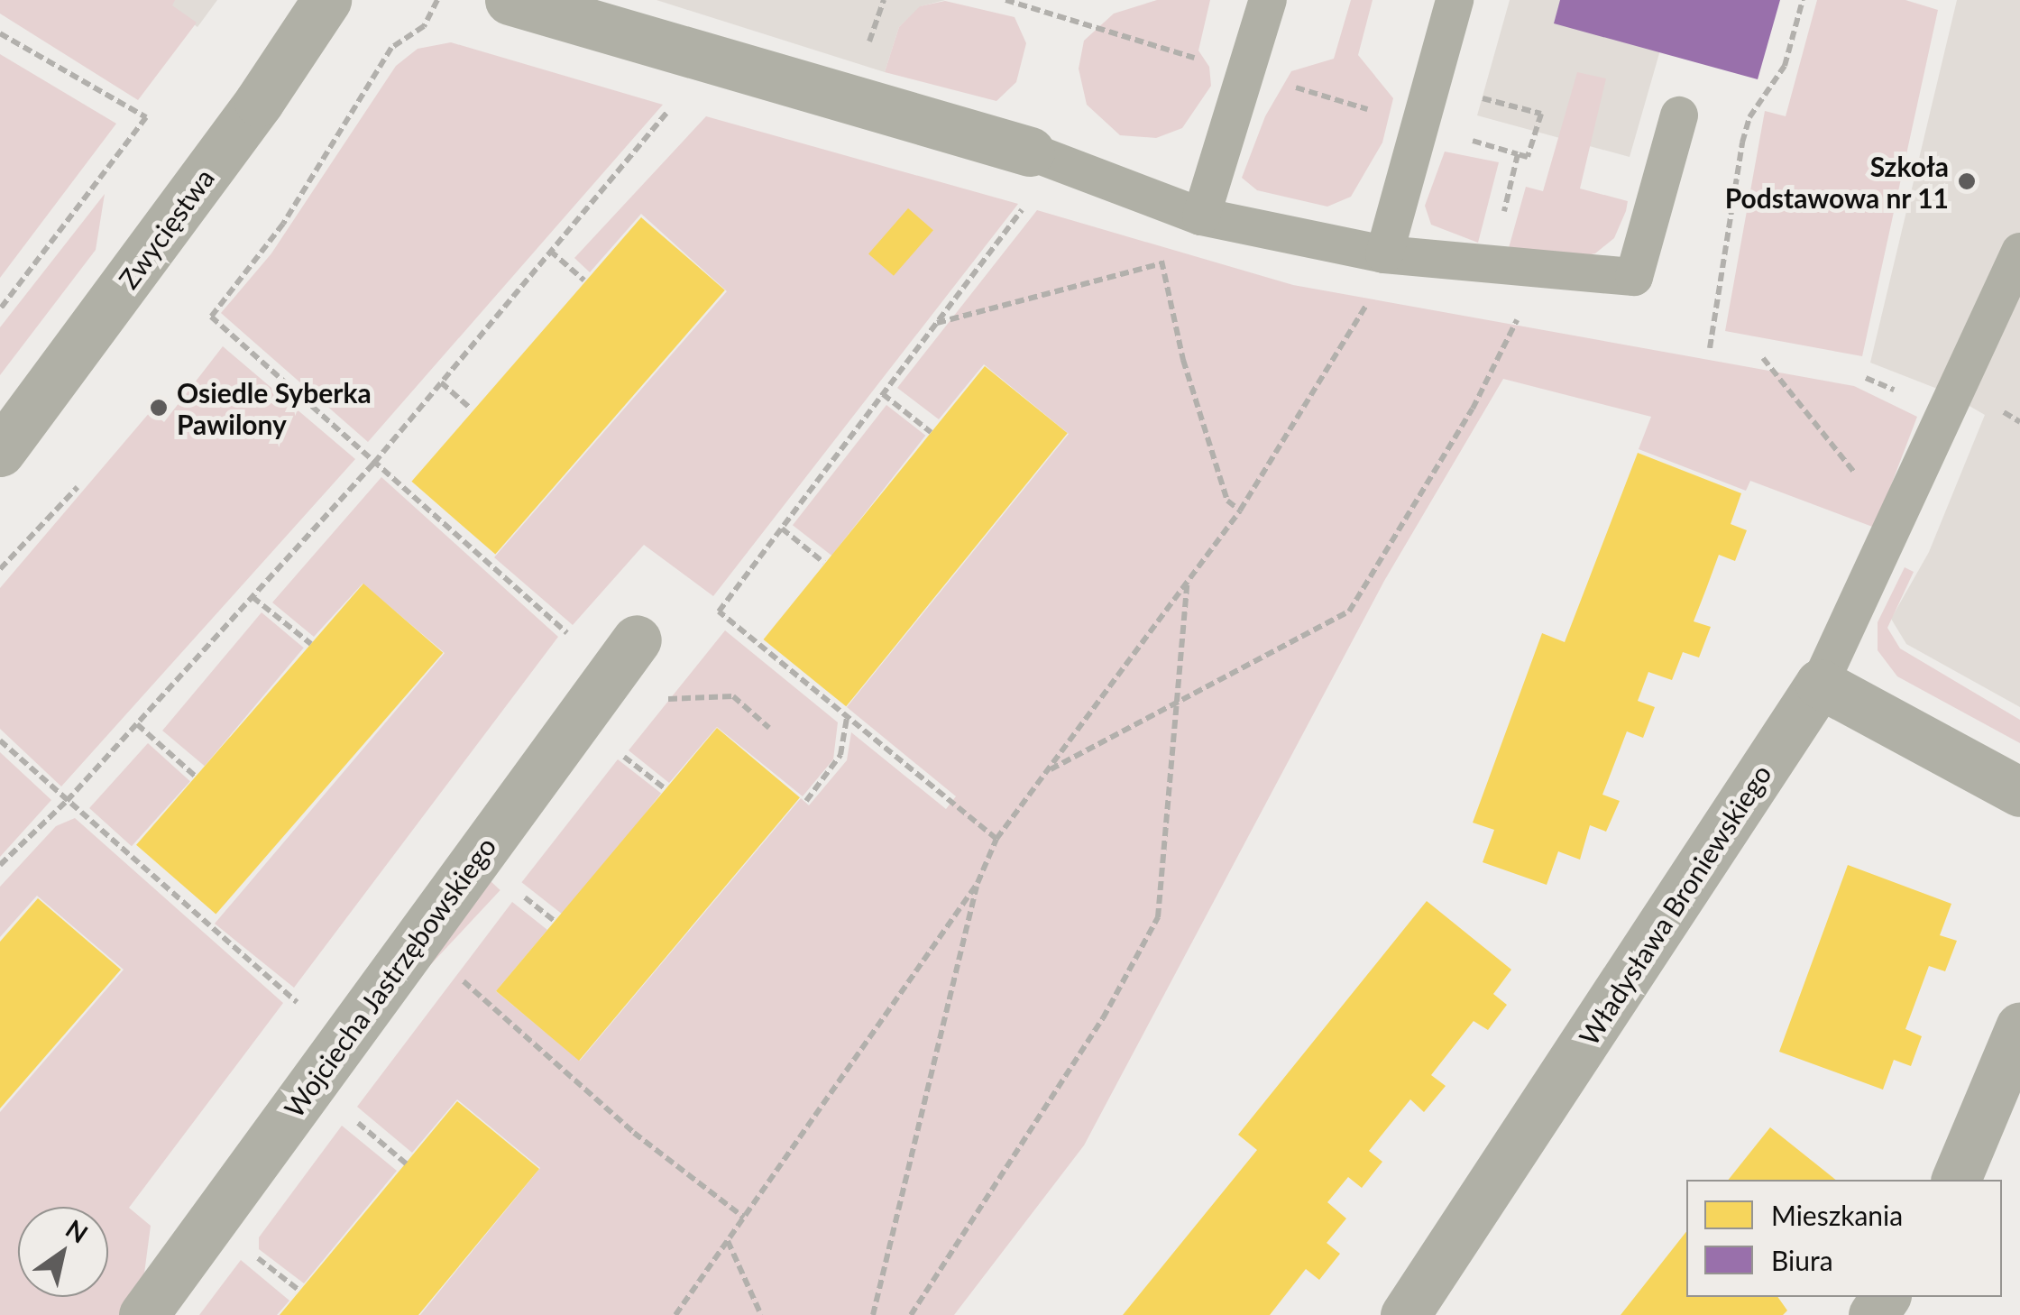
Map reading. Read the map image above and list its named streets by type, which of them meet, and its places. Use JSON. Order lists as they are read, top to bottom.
{
  "streets": {
    "street": ["Zwycięstwa", "Władysława Broniewskiego", "Wojciecha Jastrzębowskiego"]
  },
  "places": ["Szkoła Podstawowa nr 11", "Osiedle Syberka Pawilony"],
  "legend": ["Mieszkania", "Biura"],
  "north": "top right"
}
